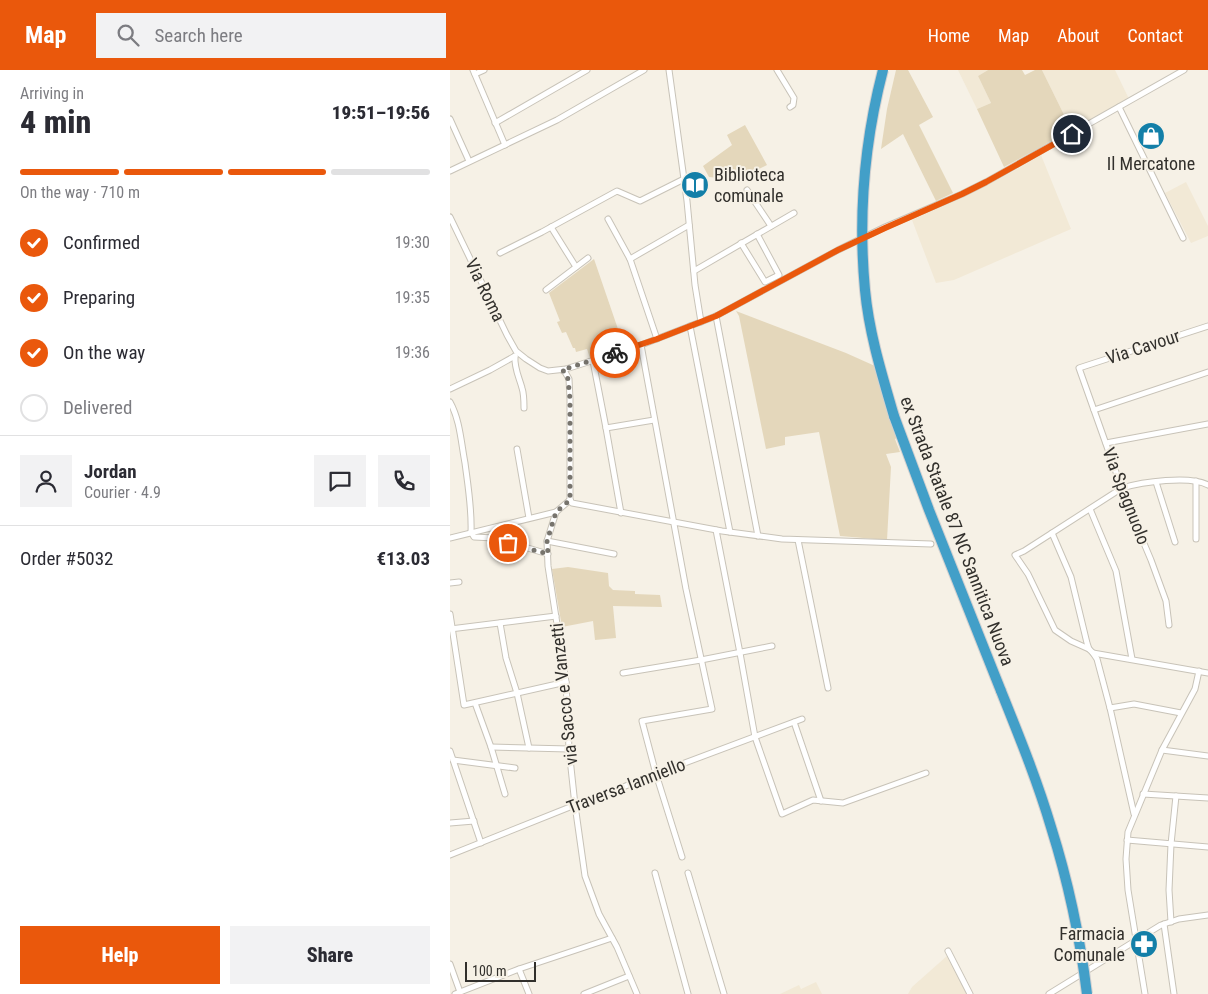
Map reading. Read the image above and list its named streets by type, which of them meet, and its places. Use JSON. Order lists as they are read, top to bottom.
{
  "streets": {
    "highway": ["ex Strada Statale 87 NC Sannitica Nuova"],
    "street": [
      "Via Roma",
      "Via Cavour",
      "Via Spagnuolo",
      "via Sacco e Vanzetti",
      "Traversa Ianniello"
    ]
  },
  "crossings": [
    ["Via Cavour", "Via Spagnuolo"],
    ["via Sacco e Vanzetti", "Traversa Ianniello"]
  ],
  "places": {
    "shop": ["Il Mercatone"],
    "library": ["Biblioteca comunale"],
    "pharmacy": ["Farmacia Comunale"]
  },
  "scale_bar": "100 m",
  "page": {
    "header": "Map",
    "search": "Search here",
    "nav": [
      "Home",
      "Map",
      "About",
      "Contact"
    ],
    "heading": ["4 min", "Arriving in", "19:51–19:56"],
    "panel": [
      "Jordan",
      "Courier · 4.9",
      "Order #5032",
      "€13.03"
    ],
    "bar": "On the way · 710 m",
    "list": [
      ["Confirmed", "19:30"],
      ["Preparing", "19:35"],
      ["On the way", "19:36"],
      "Delivered"
    ],
    "buttons": ["Help", "Share"],
    "scale": "100 m"
  }
}
